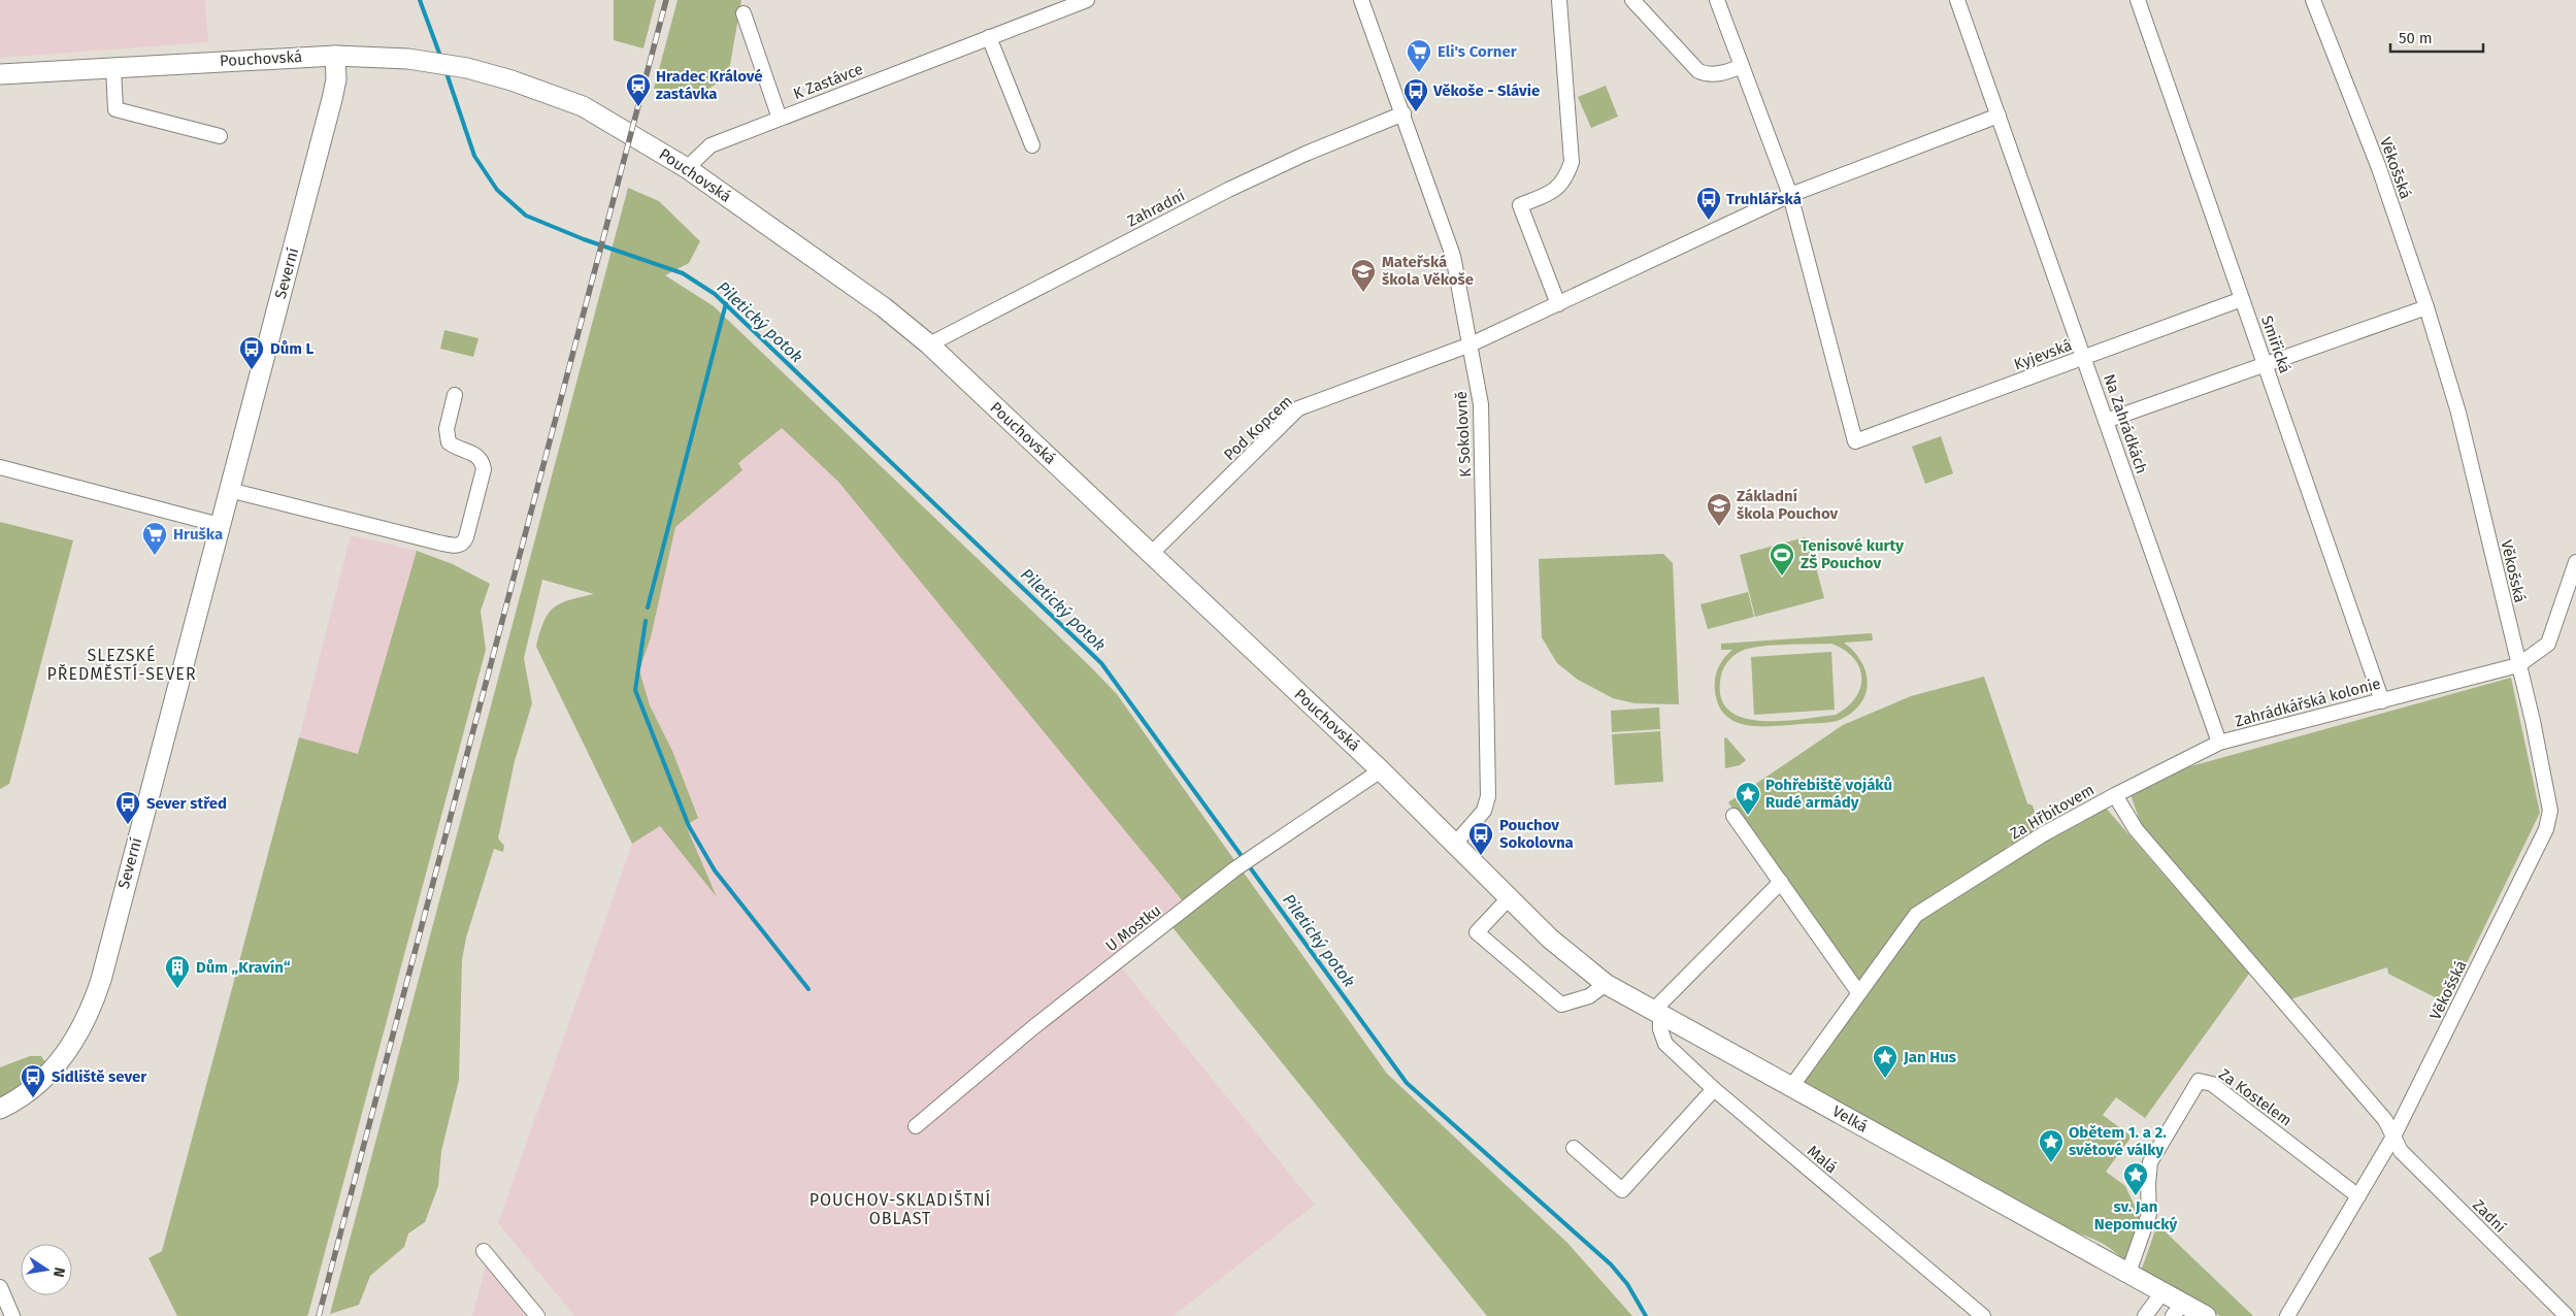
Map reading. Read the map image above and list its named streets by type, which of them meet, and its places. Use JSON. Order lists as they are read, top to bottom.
{
  "streets": {
    "street": [
      "Pouchovská",
      "K Zastávce",
      "Věkošská",
      "Zahradní",
      "Severní",
      "Smiřická",
      "Kyjevská",
      "Na Zahrádkách",
      "Pod Kopcem",
      "K Sokolovně",
      "Zahrádkářská kolonie",
      "Za Hřbitovem",
      "U Mostku",
      "Za Kostelem",
      "Velká",
      "Malá",
      "Zadní"
    ]
  },
  "crossings": [
    ["Pouchovská", "K Zastávce"],
    ["Pouchovská", "Zahradní"],
    ["Pouchovská", "Severní"],
    ["Pouchovská", "Pod Kopcem"],
    ["Pouchovská", "K Sokolovně"],
    ["Pouchovská", "U Mostku"],
    ["Pouchovská", "Velká"],
    ["Pouchovská", "Malá"],
    ["Věkošská", "Zahrádkářská kolonie"],
    ["Věkošská", "Za Hřbitovem"],
    ["Věkošská", "Zadní"],
    ["Zahradní", "K Sokolovně"],
    ["Smiřická", "Kyjevská"],
    ["Smiřická", "Zahrádkářská kolonie"],
    ["Kyjevská", "Na Zahrádkách"],
    ["Na Zahrádkách", "Zahrádkářská kolonie"],
    ["Pod Kopcem", "K Sokolovně"],
    ["Zahrádkářská kolonie", "Za Hřbitovem"],
    ["Za Hřbitovem", "Velká"],
    ["Za Hřbitovem", "Zadní"],
    ["Za Kostelem", "Velká"],
    ["Velká", "Malá"]
  ],
  "districts": ["SLEZSKÉ PŘEDMĚSTÍ-SEVER", "POUCHOV-SKLADIŠTNÍ OBLAST"],
  "water": ["Piletický potok"],
  "places": {
    "supermarket": ["Eli's Corner", "Hruška"],
    "station": ["Hradec Králové zastávka"],
    "bus stop": [
      "Věkoše - Slávie",
      "Truhlářská",
      "Dům L",
      "Sever střed",
      "Pouchov Sokolovna",
      "Sídliště sever"
    ],
    "school or university": ["Mateřská škola Věkoše", "Základní škola Pouchov"],
    "sports": ["Tenisové kurty ZŠ Pouchov"],
    "place": [
      "Pohřebiště vojáků Rudé armády",
      "Jan Hus",
      "Obětem 1. a 2. světové války",
      "sv. Jan Nepomucký"
    ],
    "building": ["Dům „Kravín“"]
  },
  "scale_bar": "50 m",
  "north": "right"
}
